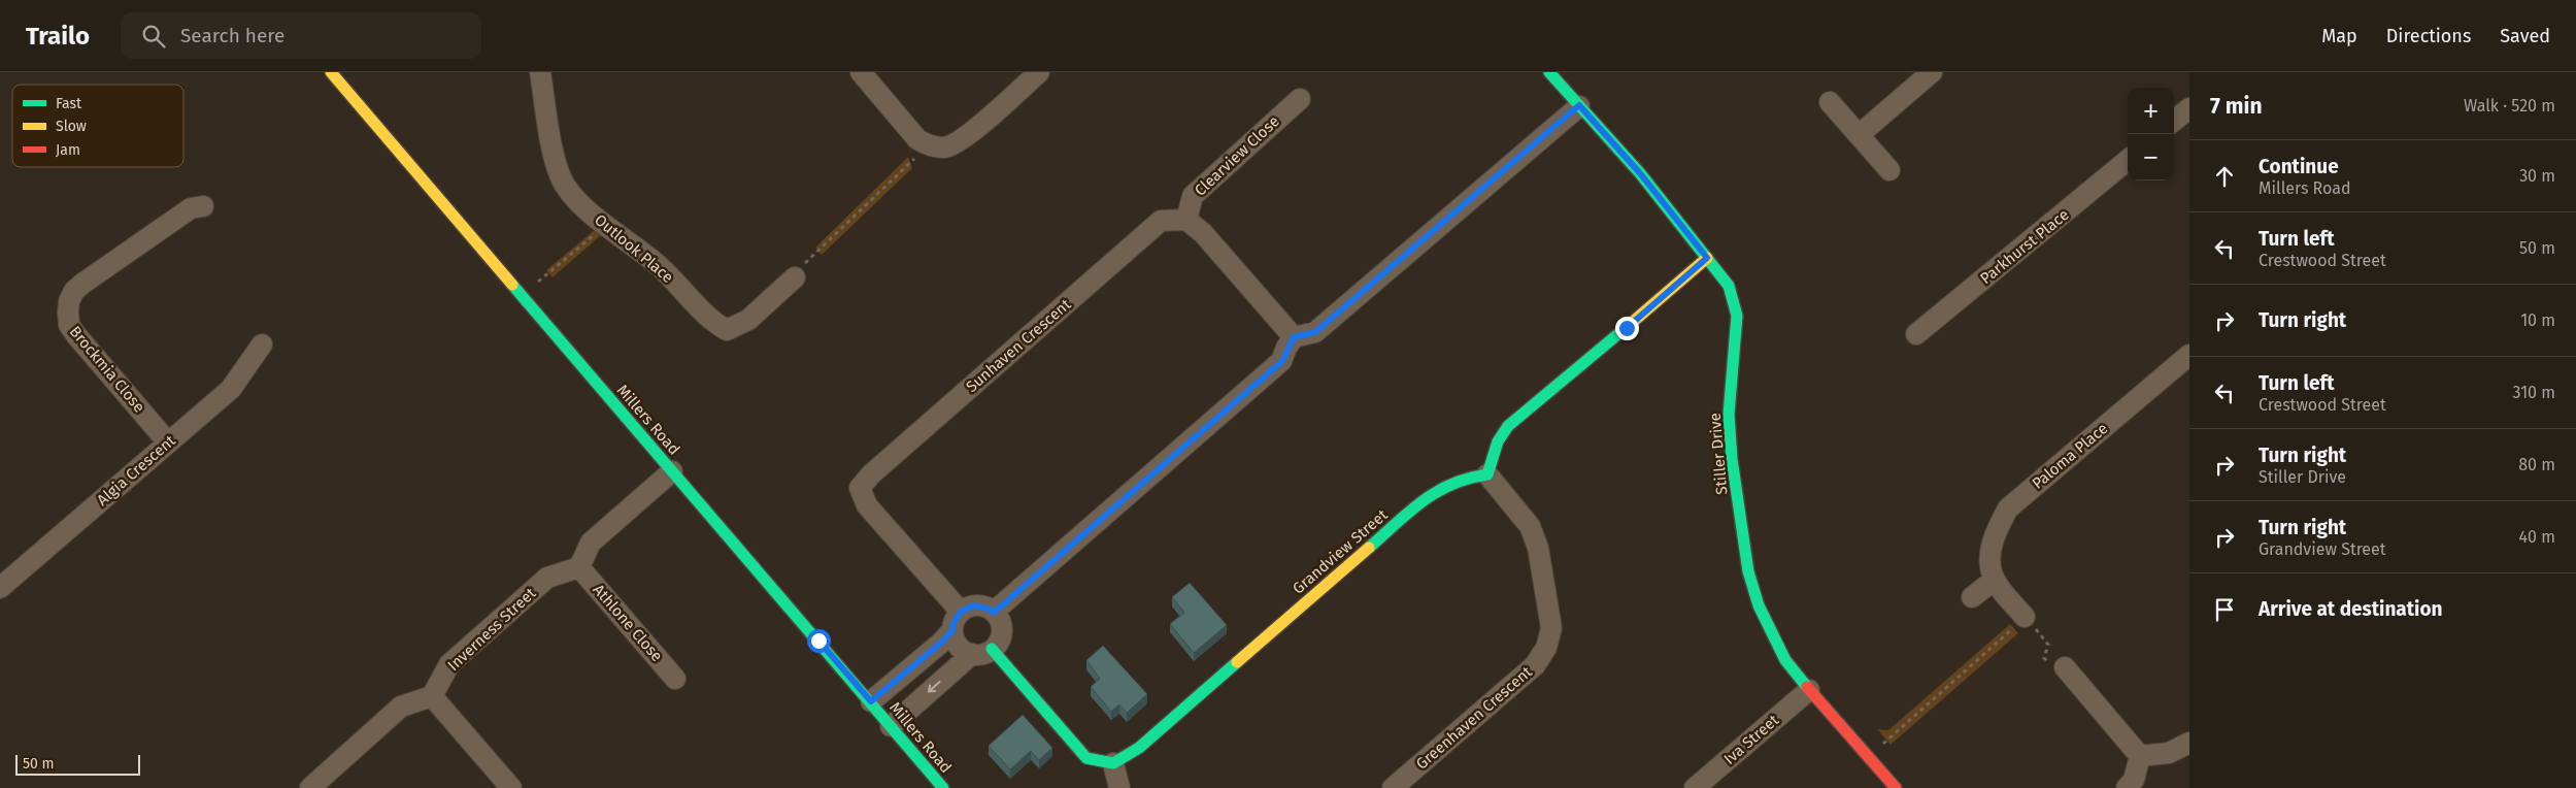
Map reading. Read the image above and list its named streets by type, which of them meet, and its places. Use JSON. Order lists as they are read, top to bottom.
{
  "streets": {
    "street": [
      "Clearview Close",
      "Parkhurst Place",
      "Outlook Place",
      "Sunhaven Crescent",
      "Brockmia Close",
      "Millers Road",
      "Stiller Drive",
      "Paloma Place",
      "Algia Crescent",
      "Grandview Street",
      "Athlone Close",
      "Inverness Street",
      "Greenhaven Crescent",
      "Iva Street"
    ]
  },
  "crossings": [
    ["Clearview Close", "Sunhaven Crescent"],
    ["Brockmia Close", "Algia Crescent"],
    ["Stiller Drive", "Iva Street"],
    ["Grandview Street", "Greenhaven Crescent"],
    ["Athlone Close", "Inverness Street"]
  ],
  "legend": ["Fast", "Slow", "Jam"],
  "scale_bar": "50 m",
  "page": {
    "header": "Trailo",
    "search": "Search here",
    "nav": ["Map", "Directions", "Saved"],
    "heading": ["7 min", "Walk · 520 m"],
    "map_buttons": ["+", "−"],
    "list": [
      ["Continue", "Millers Road", "30 m"],
      ["Turn left", "Crestwood Street", "50 m"],
      ["Turn right", "10 m"],
      ["Turn left", "Crestwood Street", "310 m"],
      ["Turn right", "Stiller Drive", "80 m"],
      ["Turn right", "Grandview Street", "40 m"],
      "Arrive at destination"
    ],
    "scale": "50 m"
  }
}
